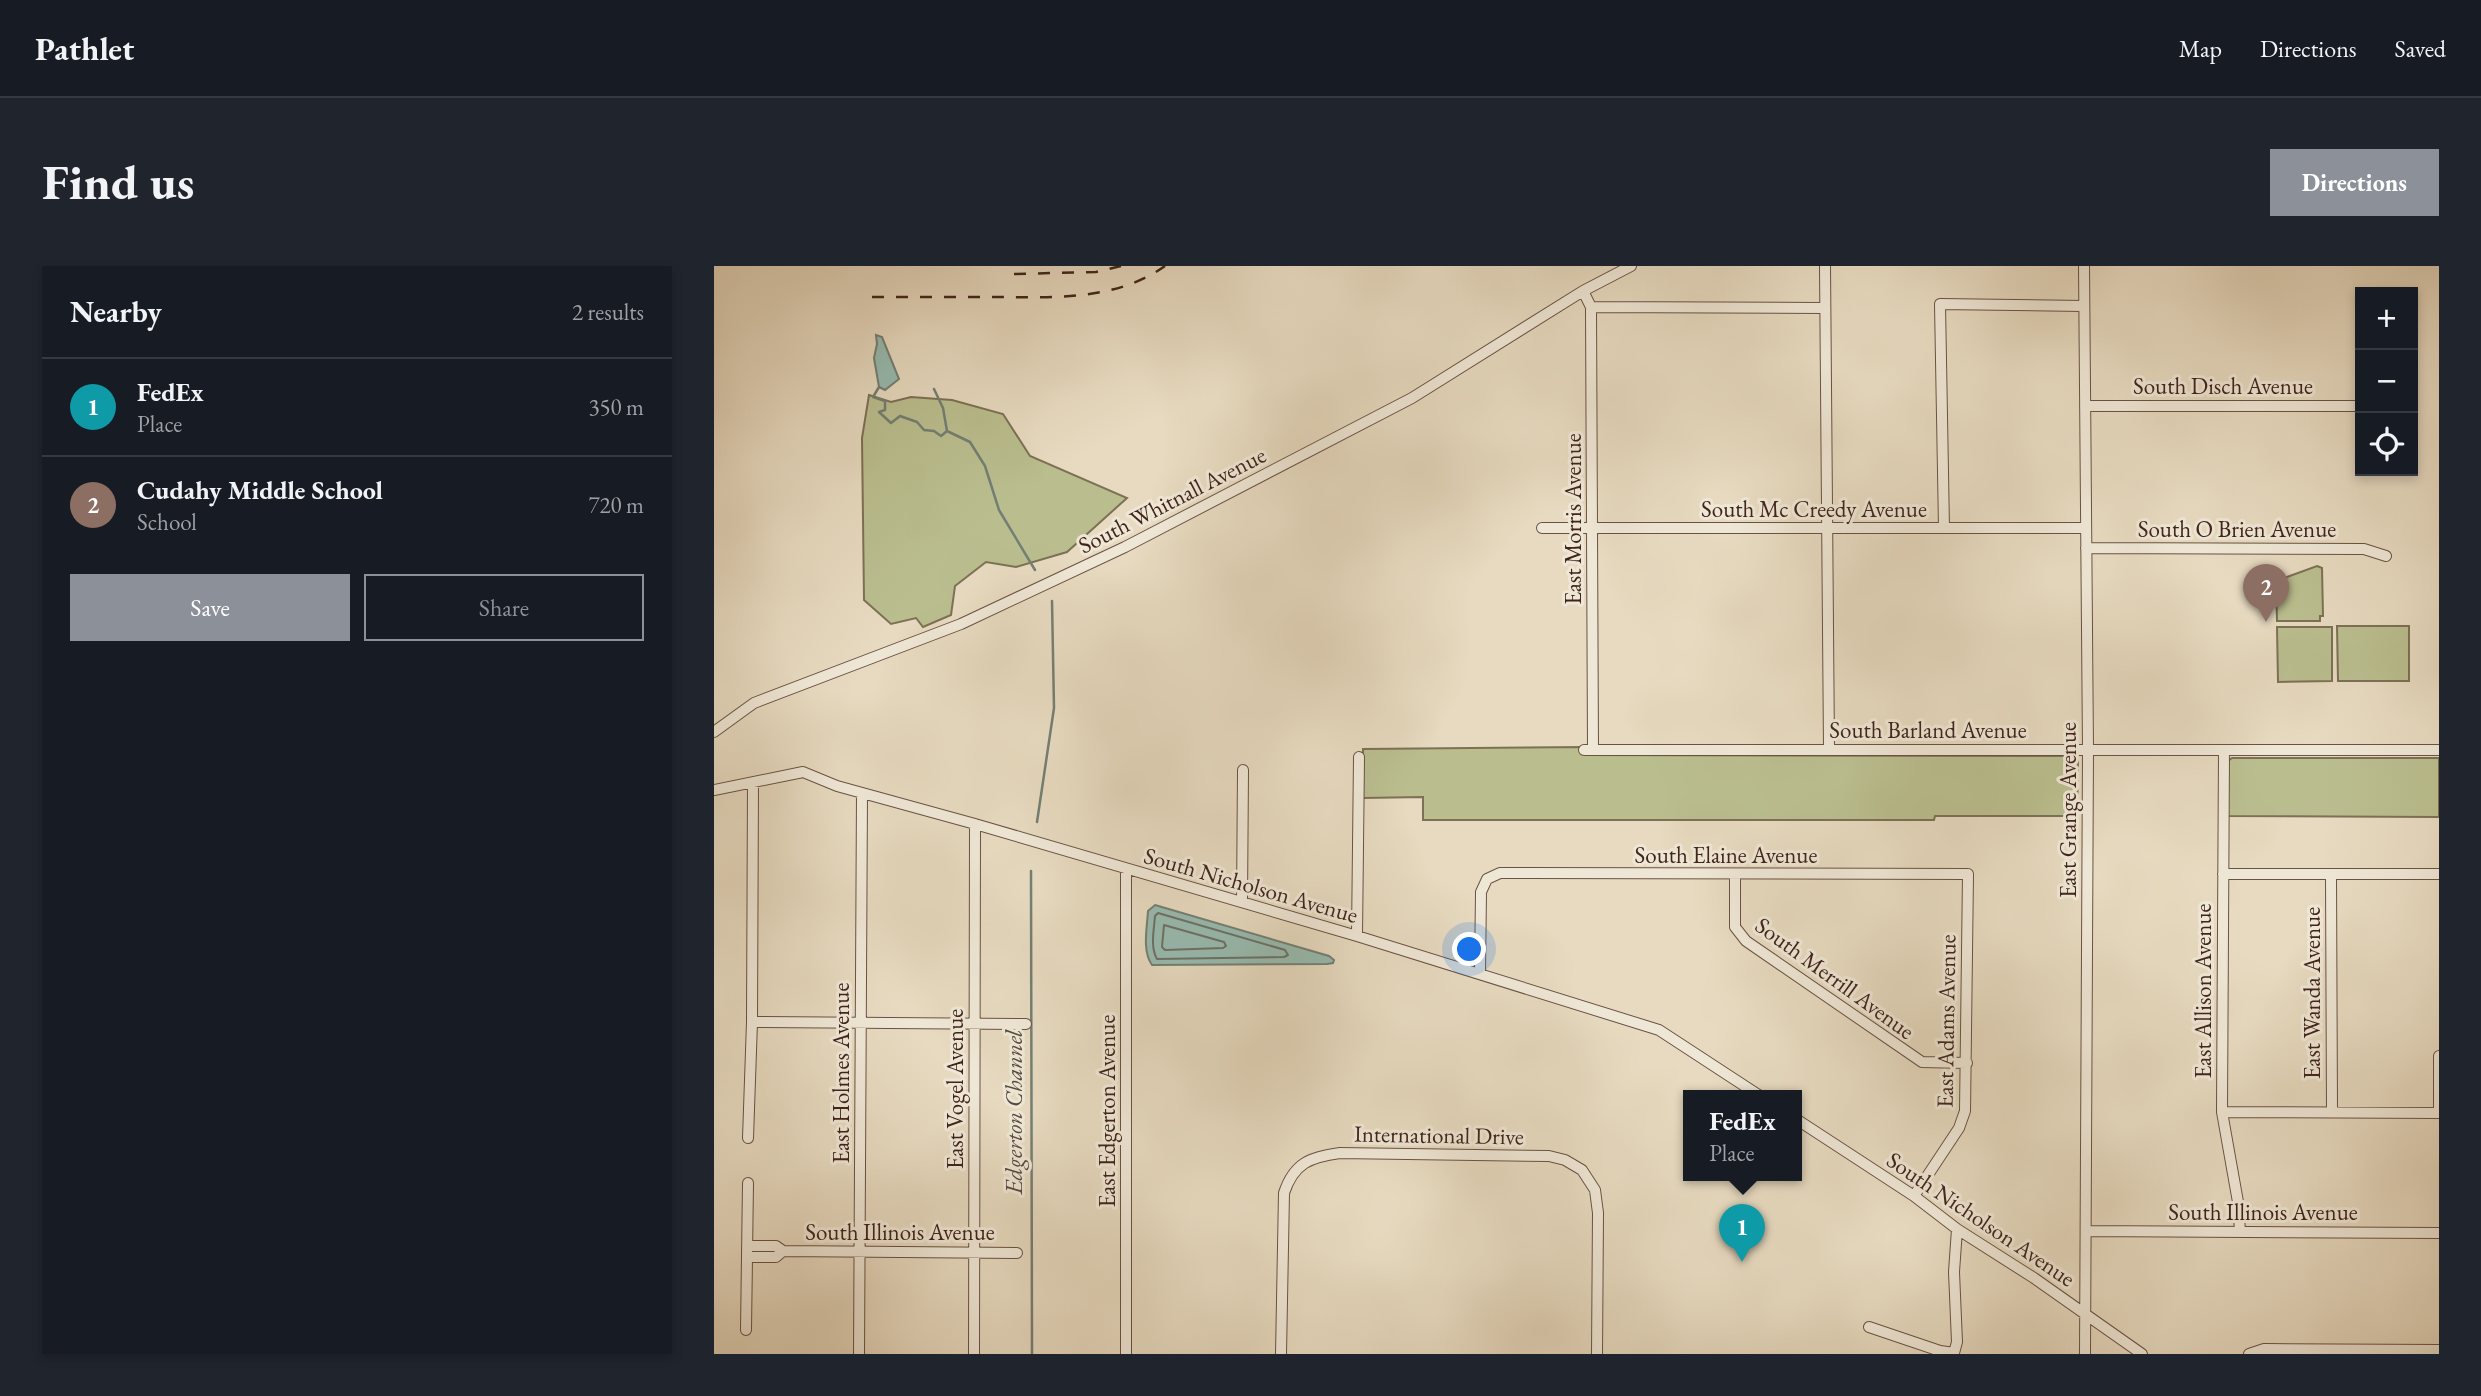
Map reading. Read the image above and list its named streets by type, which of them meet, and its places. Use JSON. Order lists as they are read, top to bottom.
{
  "streets": {
    "street": [
      "South Disch Avenue",
      "South Whitnall Avenue",
      "South Mc Creedy Avenue",
      "East Morris Avenue",
      "South O Brien Avenue",
      "South Barland Avenue",
      "East Grange Avenue",
      "South Elaine Avenue",
      "South Nicholson Avenue",
      "South Merrill Avenue",
      "East Allison Avenue",
      "East Wanda Avenue",
      "East Adams Avenue",
      "East Holmes Avenue",
      "East Vogel Avenue",
      "East Edgerton Avenue",
      "International Drive",
      "South Illinois Avenue"
    ]
  },
  "crossings": [
    ["South Disch Avenue", "East Grange Avenue"],
    ["South Whitnall Avenue", "East Morris Avenue"],
    ["South Mc Creedy Avenue", "East Morris Avenue"],
    ["South Mc Creedy Avenue", "East Grange Avenue"],
    ["East Morris Avenue", "South Barland Avenue"],
    ["South O Brien Avenue", "East Grange Avenue"],
    ["South Barland Avenue", "East Grange Avenue"],
    ["South Barland Avenue", "East Allison Avenue"],
    ["East Grange Avenue", "South Nicholson Avenue"],
    ["East Grange Avenue", "South Illinois Avenue"],
    ["South Elaine Avenue", "South Nicholson Avenue"],
    ["South Elaine Avenue", "South Merrill Avenue"],
    ["South Elaine Avenue", "East Adams Avenue"],
    ["South Nicholson Avenue", "East Adams Avenue"],
    ["South Nicholson Avenue", "East Holmes Avenue"],
    ["South Nicholson Avenue", "East Vogel Avenue"],
    ["South Nicholson Avenue", "East Edgerton Avenue"],
    ["South Merrill Avenue", "East Adams Avenue"],
    ["East Allison Avenue", "South Illinois Avenue"],
    ["East Holmes Avenue", "South Illinois Avenue"],
    ["East Vogel Avenue", "South Illinois Avenue"]
  ],
  "water": ["Edgerton Channel"],
  "page": {
    "header": "Pathlet",
    "nav": ["Map", "Directions", "Saved"],
    "buttons": [
      "Directions",
      ["Save", "Share"]
    ],
    "title": "Find us",
    "heading": ["Nearby", "2 results"],
    "map_buttons": ["+", "−"],
    "list": [
      {
        "mark": "1",
        "name": "FedEx",
        "note": "Place",
        "value": "350 m"
      },
      {
        "mark": "2",
        "name": "Cudahy Middle School",
        "note": "School",
        "value": "720 m"
      }
    ],
    "pins": ["2", "1"],
    "popup": ["FedEx", "Place"]
  }
}
